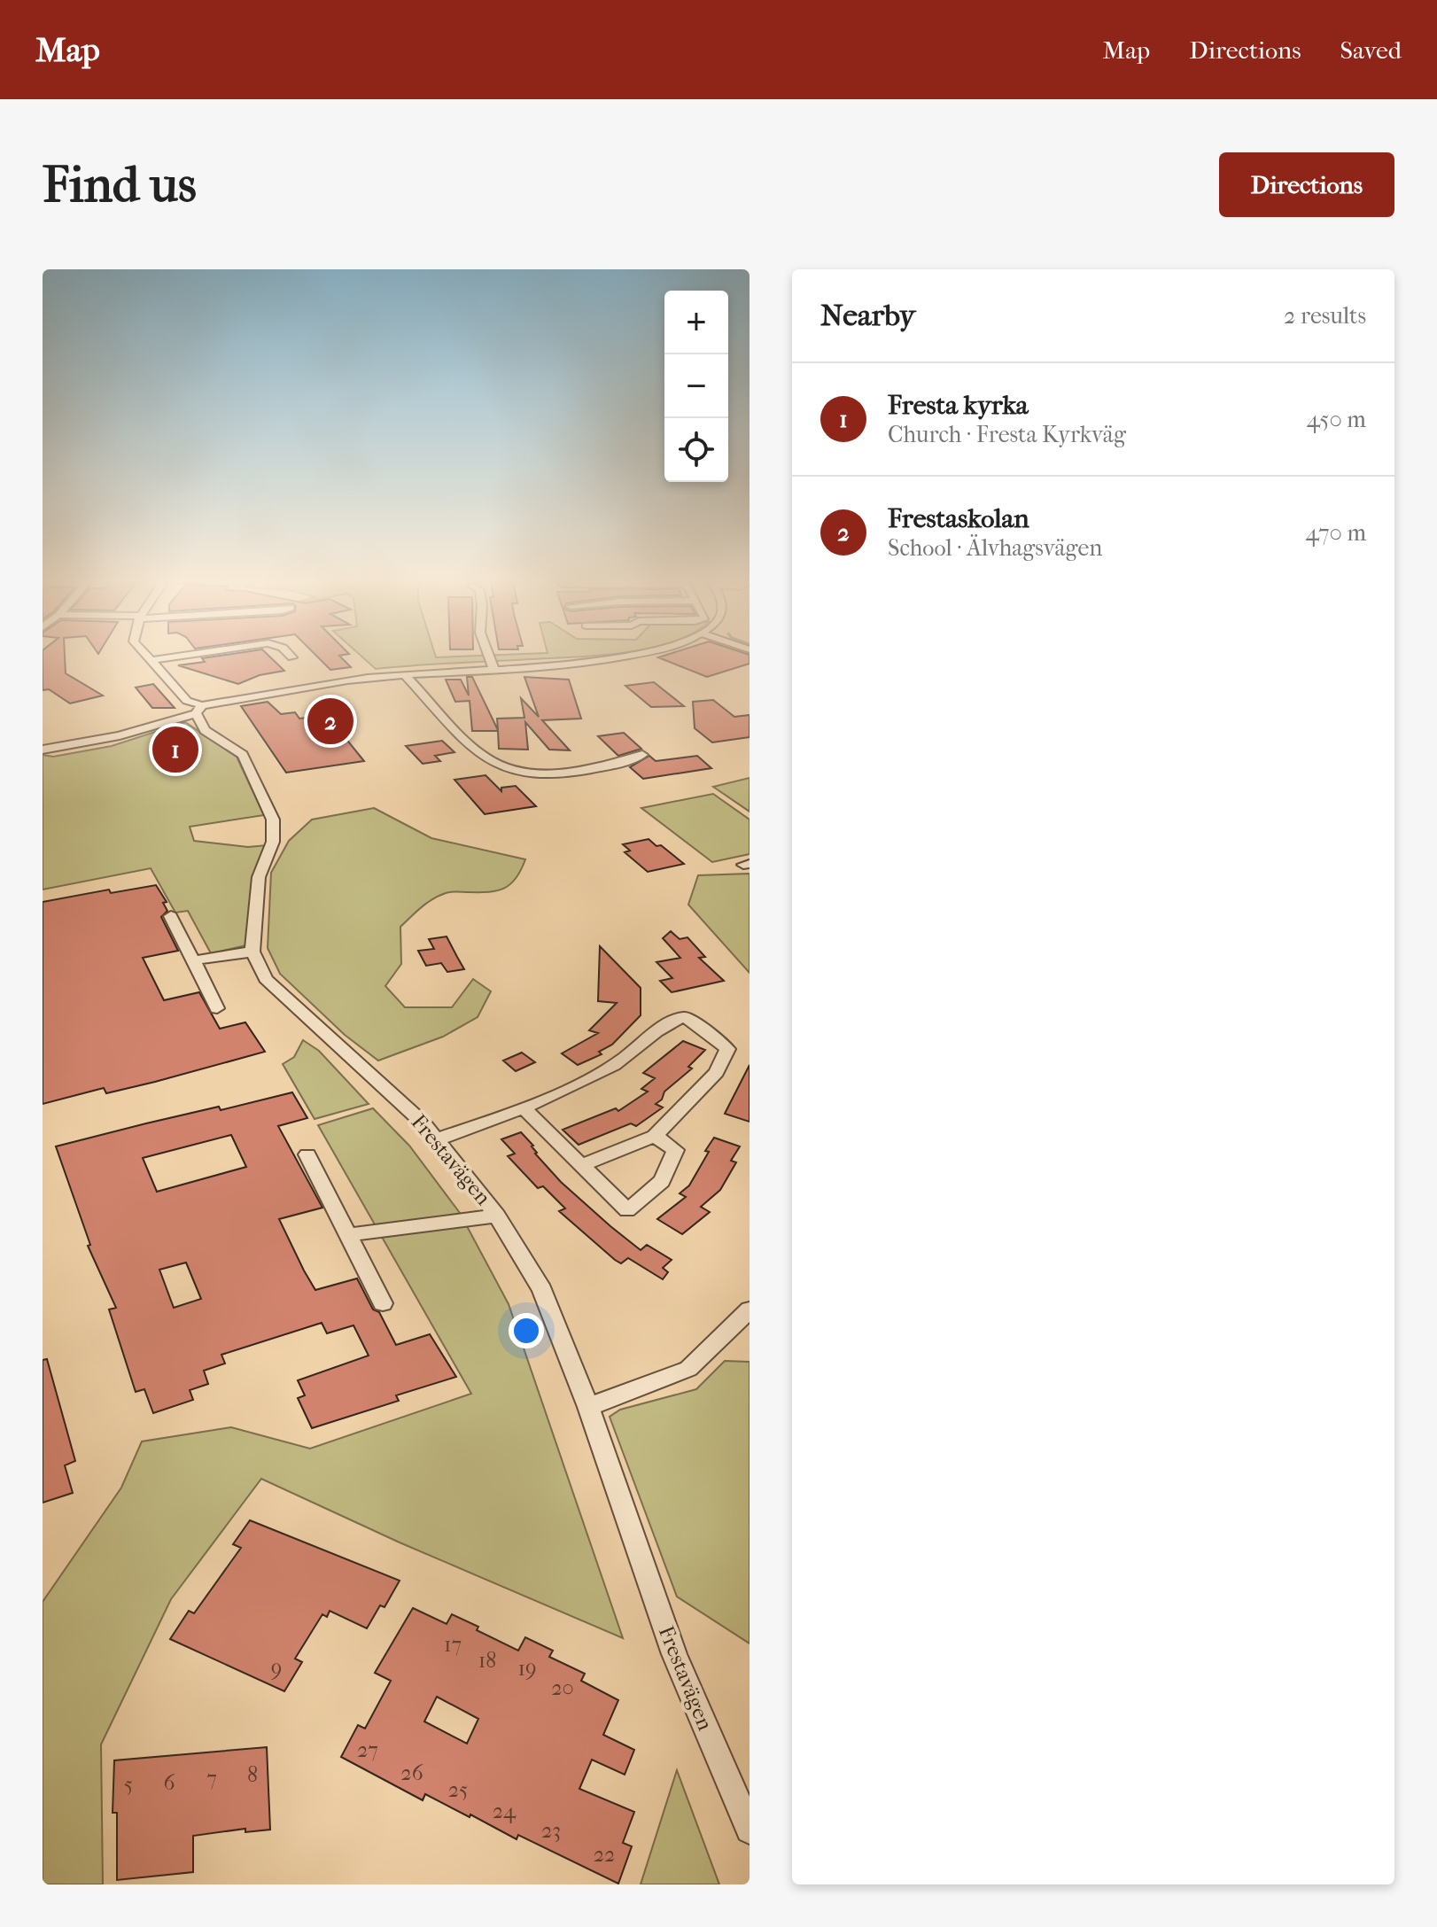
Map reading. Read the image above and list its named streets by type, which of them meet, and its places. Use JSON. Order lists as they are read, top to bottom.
{
  "streets": {
    "street": ["Frestavägen"]
  },
  "house_numbers": [
    "17",
    "18",
    "9",
    "19",
    "20",
    "27",
    "26",
    "8",
    "7",
    "6",
    "5",
    "25",
    "24",
    "23",
    "22"
  ],
  "page": {
    "header": "Map",
    "nav": ["Map", "Directions", "Saved"],
    "buttons": "Directions",
    "title": "Find us",
    "heading": ["Nearby", "2 results"],
    "map_buttons": ["+", "−"],
    "list": [
      {
        "mark": "1",
        "name": "Fresta kyrka",
        "note": "Church · Fresta Kyrkväg",
        "value": "450 m"
      },
      {
        "mark": "2",
        "name": "Frestaskolan",
        "note": "School · Älvhagsvägen",
        "value": "470 m"
      }
    ],
    "pins": ["2", "1"]
  }
}
